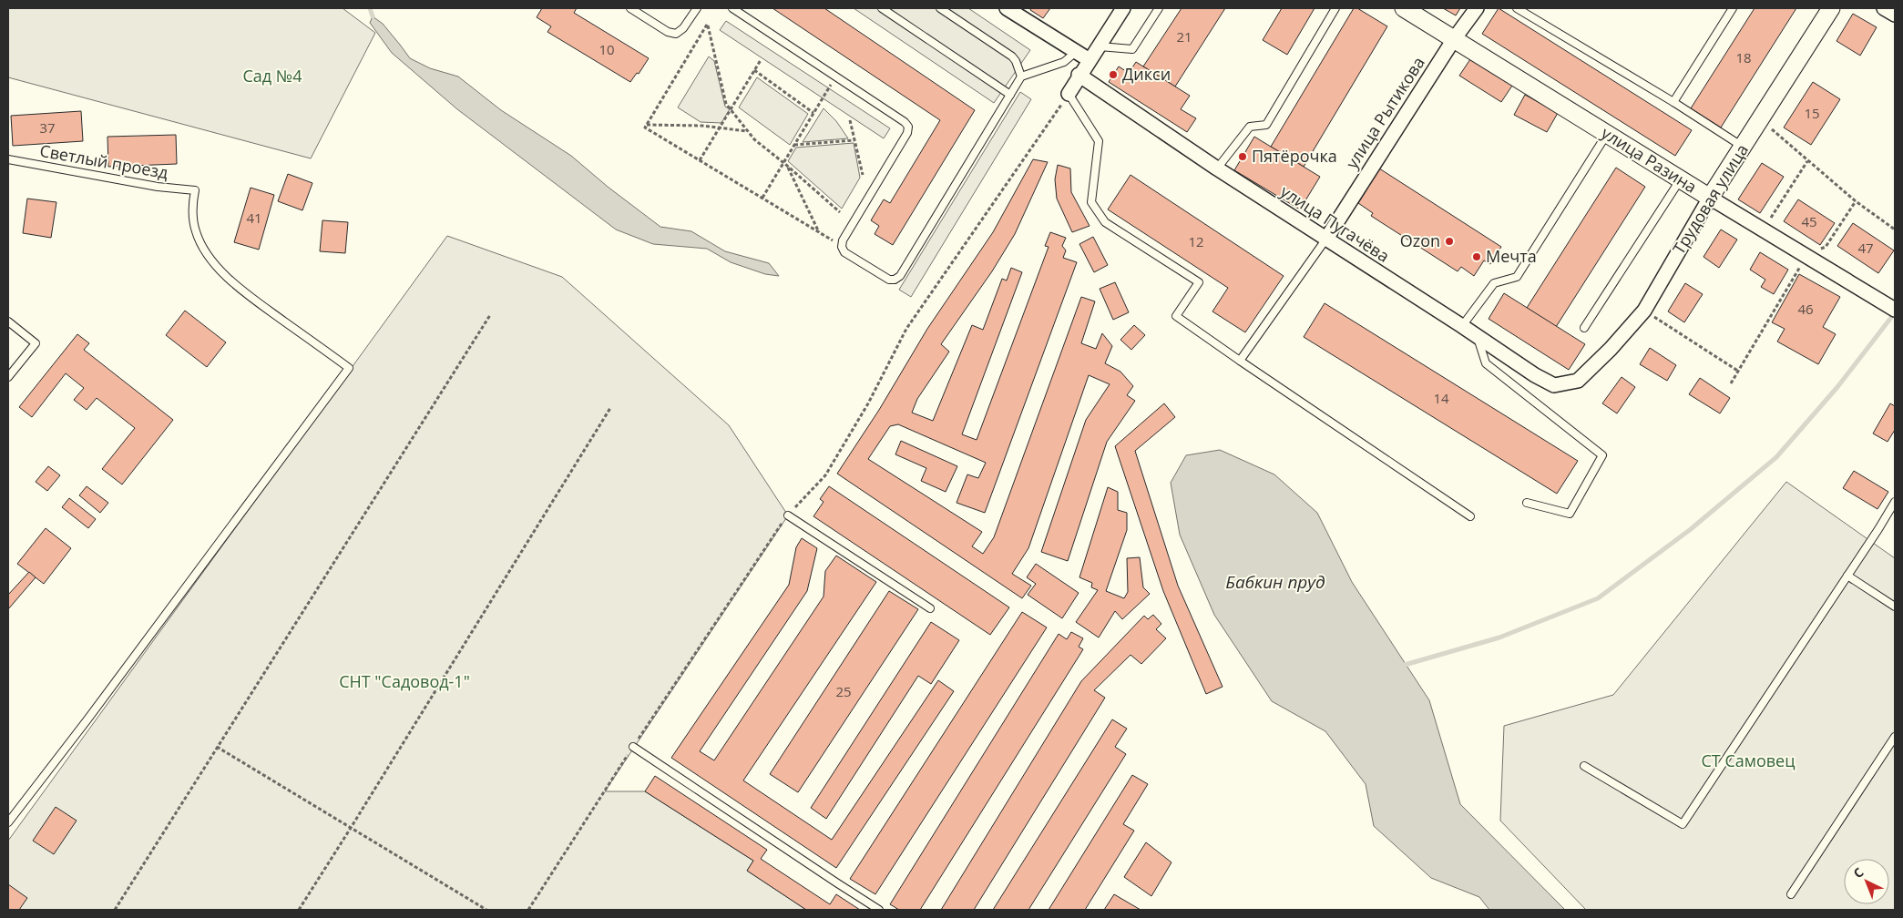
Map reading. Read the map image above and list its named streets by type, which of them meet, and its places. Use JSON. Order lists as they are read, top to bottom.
{
  "streets": {
    "street": [
      "улица Рытикова",
      "улица Разина",
      "Трудовая улица",
      "улица Пугачёва"
    ],
    "lane": ["Светлый проезд"]
  },
  "crossings": [
    ["улица Рытикова", "улица Разина"],
    ["улица Рытикова", "улица Пугачёва"],
    ["улица Разина", "Трудовая улица"],
    ["Трудовая улица", "улица Пугачёва"]
  ],
  "water": ["Бабкин пруд"],
  "parks": ["Сад №4", "СНТ \"Садовод-1\"", "СТ Самовец"],
  "places": [
    "Дикси",
    "Пятёрочка",
    "Ozon",
    "Мечта"
  ],
  "house_numbers": [
    "21",
    "10",
    "18",
    "15",
    "37",
    "41",
    "45",
    "12",
    "47",
    "46",
    "14",
    "25"
  ],
  "north": "top left"
}
